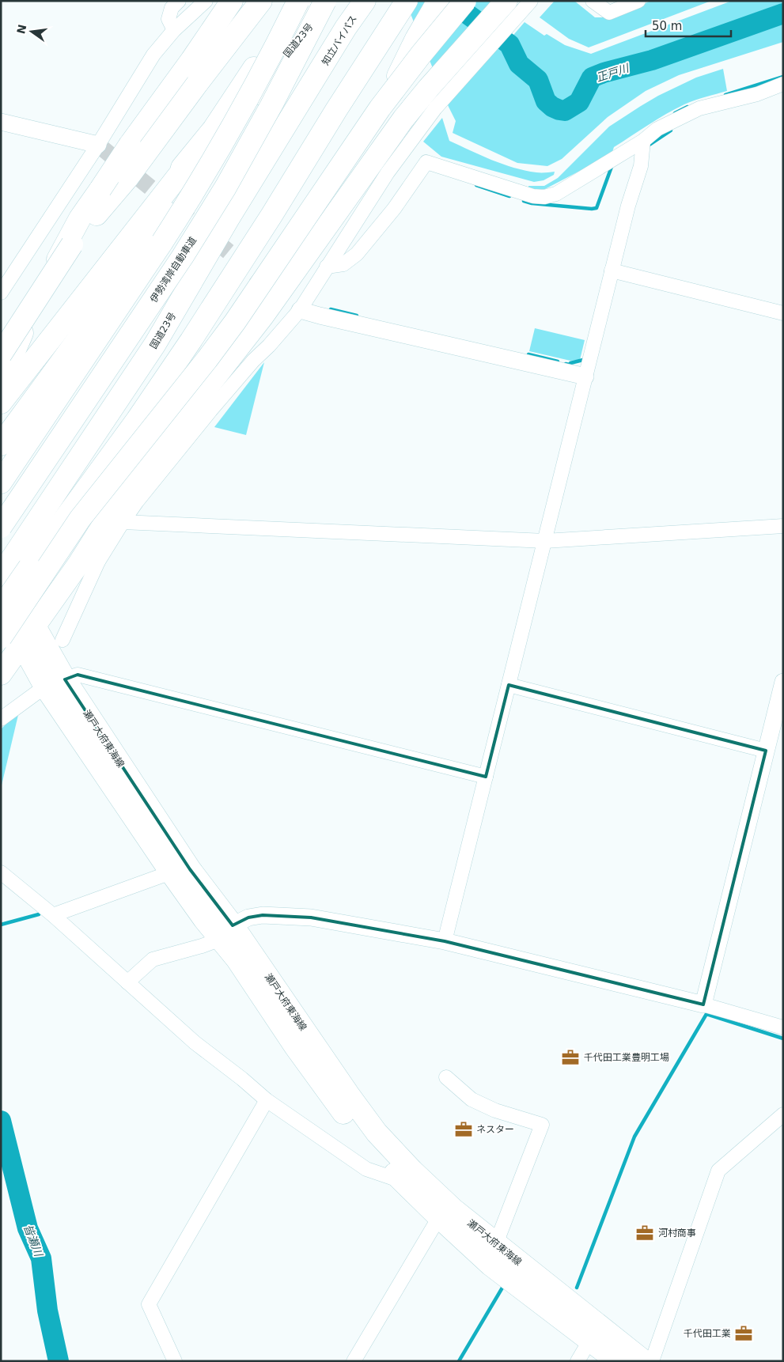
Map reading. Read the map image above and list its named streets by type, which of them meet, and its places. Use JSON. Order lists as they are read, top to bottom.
{
  "streets": {
    "main road": [
      "国道23号",
      "知立バイパス",
      "伊勢湾岸自動車道",
      "瀬戸大府東海線"
    ]
  },
  "crossings": [
    ["国道23号", "知立バイパス"],
    ["国道23号", "瀬戸大府東海線"]
  ],
  "water": ["正戸川", "皆瀬川"],
  "places": {
    "office": [
      "千代田工業豊明工場",
      "ネスター",
      "河村商事",
      "千代田工業"
    ]
  },
  "scale_bar": "50 m",
  "north": "left"
}
